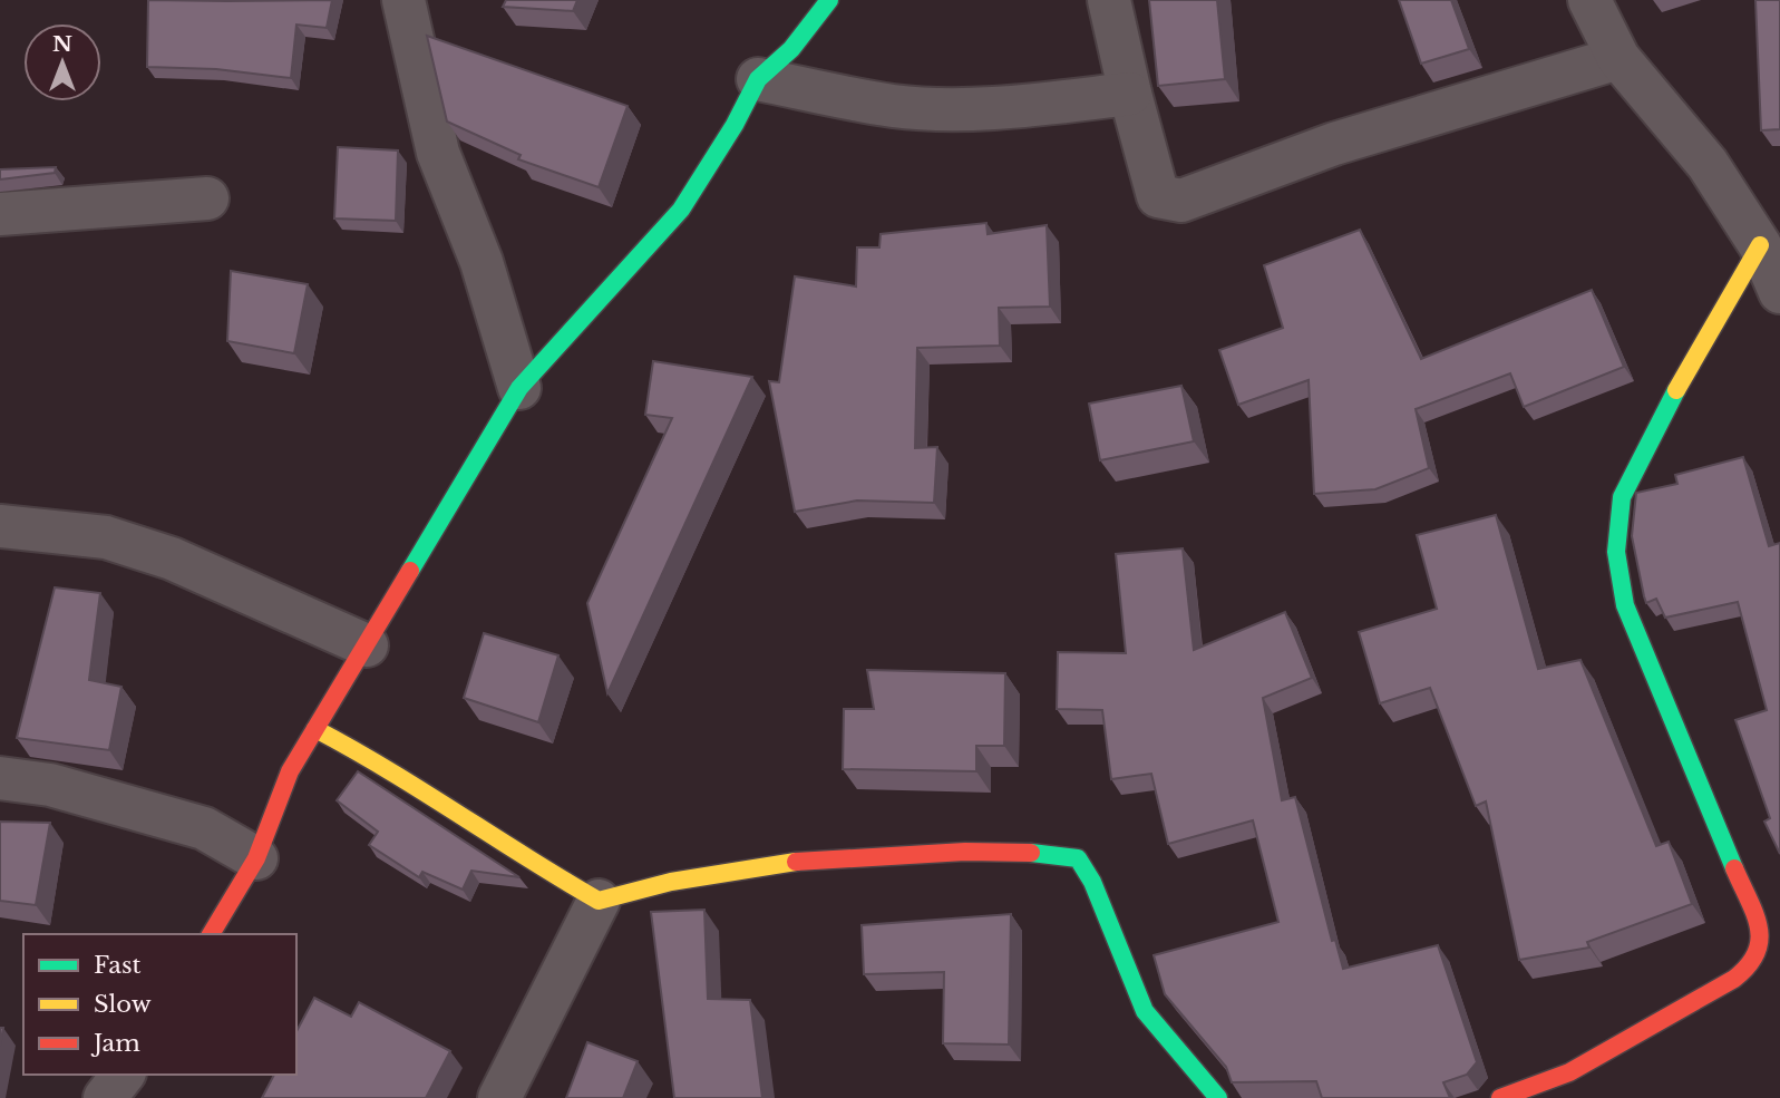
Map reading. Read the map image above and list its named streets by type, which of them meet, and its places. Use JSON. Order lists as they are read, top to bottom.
{
  "legend": ["Fast", "Slow", "Jam"],
  "north": "top"
}
